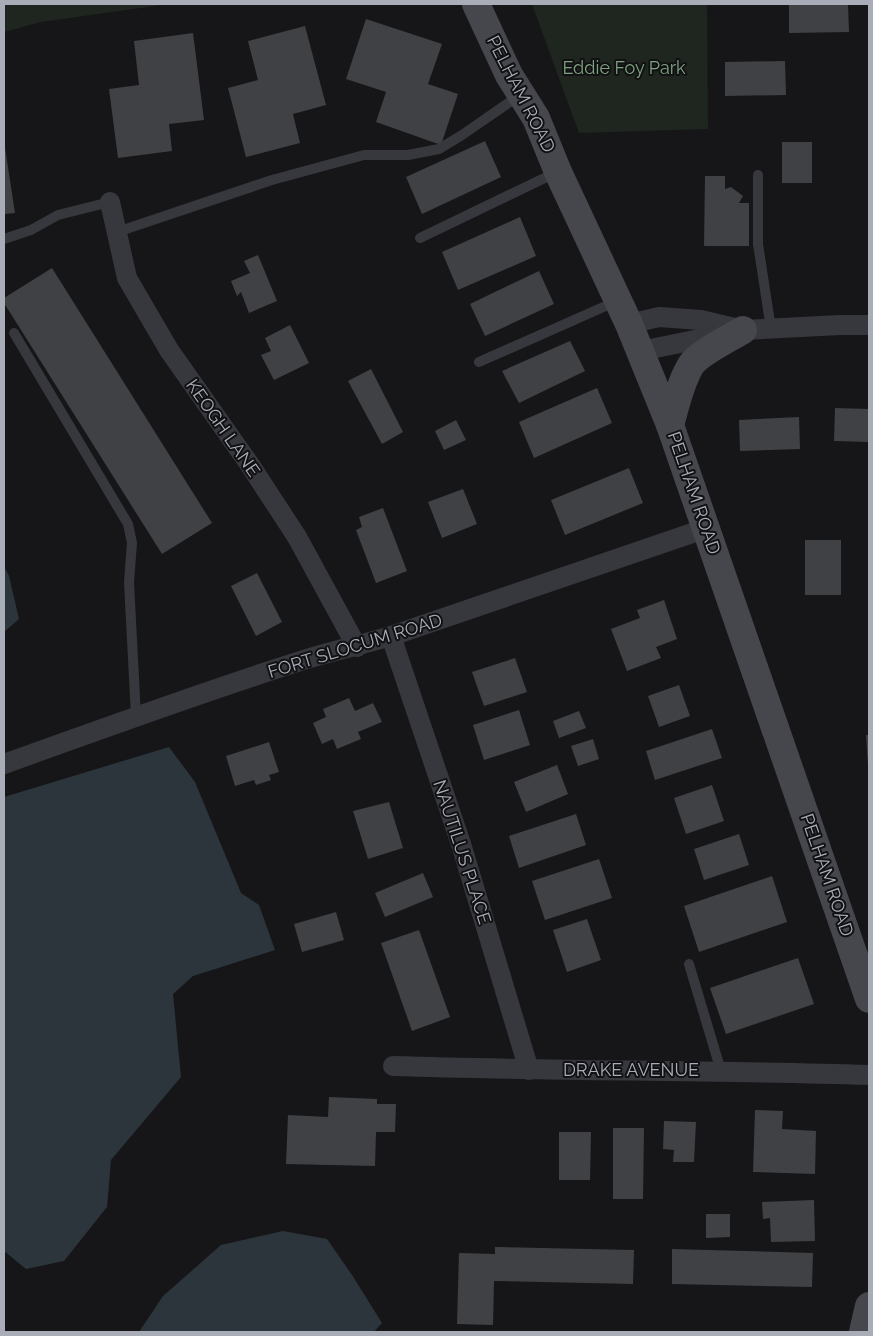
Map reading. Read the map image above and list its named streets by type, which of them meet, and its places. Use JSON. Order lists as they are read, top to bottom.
{
  "streets": {
    "main road": ["PELHAM ROAD"],
    "street": [
      "KEOGH LANE",
      "FORT SLOCUM ROAD",
      "NAUTILUS PLACE",
      "DRAKE AVENUE"
    ]
  },
  "crossings": [
    ["PELHAM ROAD", "FORT SLOCUM ROAD"],
    ["KEOGH LANE", "FORT SLOCUM ROAD"],
    ["FORT SLOCUM ROAD", "NAUTILUS PLACE"],
    ["NAUTILUS PLACE", "DRAKE AVENUE"]
  ],
  "parks": ["Eddie Foy Park"]
}
